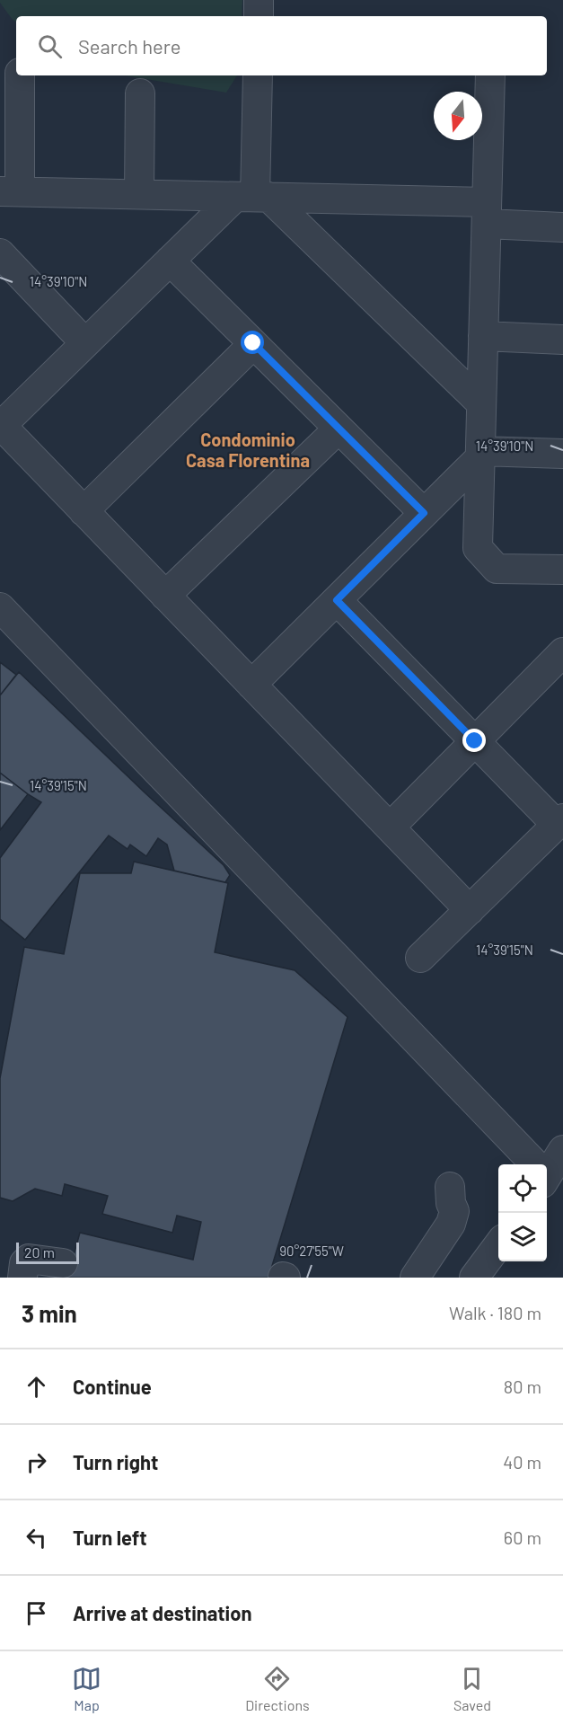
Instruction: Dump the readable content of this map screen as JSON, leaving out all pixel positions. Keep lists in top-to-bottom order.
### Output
{
  "districts": ["Condominio Casa Florentina"],
  "scale_bar": "20 m",
  "north": "bottom",
  "page": {
    "search": "Search here",
    "scale": "20 m",
    "heading": ["3 min", "Walk · 180 m"],
    "list": [
      ["Continue", "80 m"],
      ["Turn right", "40 m"],
      ["Turn left", "60 m"],
      "Arrive at destination"
    ],
    "nav": ["Map", "Directions", "Saved"]
  },
  "coordinates": ["14°39'10\"N", "14°39'15\"N", "90°27'55\"W"]
}
